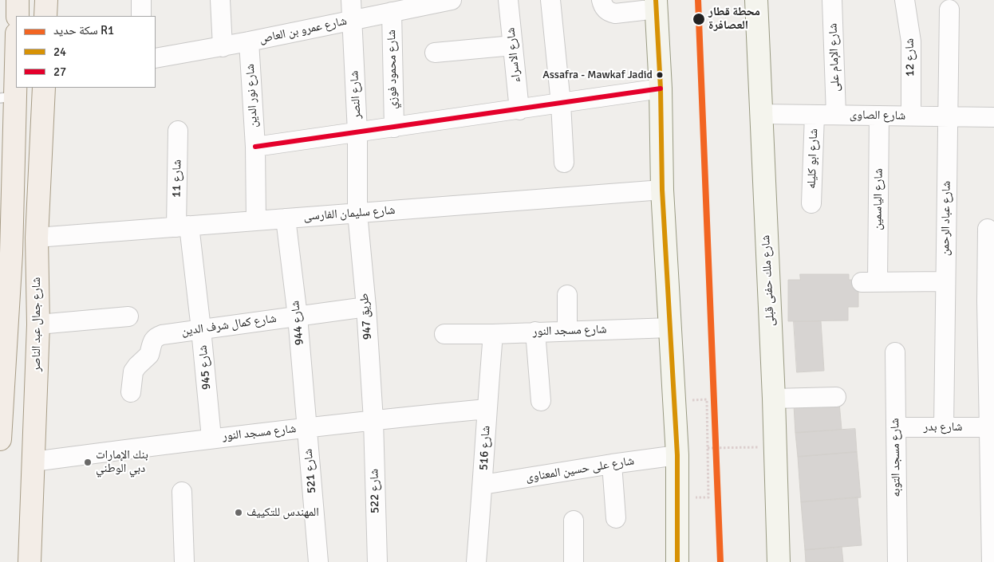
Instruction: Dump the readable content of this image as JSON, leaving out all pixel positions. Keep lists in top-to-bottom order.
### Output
{
  "streets": {
    "main road": ["شارع جمال عبد الناصر"],
    "street": [
      "شارع عمرو بن العاص",
      "شارع الاسراء",
      "شارع الإمام على",
      "شارع 12",
      "شارع محمود فوزي",
      "شارع النصر",
      "شارع نور الدين",
      "شارع الصاوى",
      "شارع ابو كليله",
      "شارع 11",
      "شارع الياسمين",
      "شارع سليمان الفارسى",
      "شارع عباد الرحمن",
      "شارع ملك حفنى قبلى",
      "طريق 947",
      "شارع 944",
      "شارع كمال شرف الدين",
      "شارع مسجد النور",
      "شارع 945",
      "شارع بدر",
      "شارع 516",
      "شارع مسجد التوبه",
      "شارع على حسين المعناوى",
      "شارع 521",
      "شارع 522"
    ]
  },
  "crossings": [
    ["شارع عمرو بن العاص", "شارع محمود فوزي"],
    ["شارع عمرو بن العاص", "شارع النصر"],
    ["شارع عمرو بن العاص", "شارع نور الدين"],
    ["شارع الإمام على", "شارع الصاوى"],
    ["شارع 12", "شارع الصاوى"],
    ["شارع النصر", "شارع سليمان الفارسى"],
    ["شارع النصر", "طريق 947"],
    ["شارع نور الدين", "شارع سليمان الفارسى"],
    ["شارع الصاوى", "شارع ابو كليله"],
    ["شارع الصاوى", "شارع الياسمين"],
    ["شارع الصاوى", "شارع عباد الرحمن"],
    ["شارع الصاوى", "شارع ملك حفنى قبلى"],
    ["شارع 11", "شارع سليمان الفارسى"],
    ["شارع 11", "شارع 945"],
    ["شارع الياسمين", "شارع عباد الرحمن"],
    ["شارع سليمان الفارسى", "طريق 947"],
    ["شارع سليمان الفارسى", "شارع 944"],
    ["شارع سليمان الفارسى", "شارع جمال عبد الناصر"],
    ["شارع سليمان الفارسى", "شارع 945"],
    ["شارع عباد الرحمن", "شارع بدر"],
    ["طريق 947", "شارع كمال شرف الدين"],
    ["طريق 947", "شارع مسجد النور"],
    ["طريق 947", "شارع 522"],
    ["شارع 944", "شارع كمال شرف الدين"],
    ["شارع 944", "شارع مسجد النور"],
    ["شارع 944", "شارع 521"],
    ["شارع جمال عبد الناصر", "شارع مسجد النور"],
    ["شارع كمال شرف الدين", "شارع 945"],
    ["شارع مسجد النور", "شارع 945"],
    ["شارع مسجد النور", "شارع 516"],
    ["شارع مسجد النور", "شارع 521"],
    ["شارع مسجد النور", "شارع 522"],
    ["شارع بدر", "شارع مسجد التوبه"],
    ["شارع 516", "شارع على حسين المعناوى"]
  ],
  "places": [
    "محطة قطار العصافرة",
    "Assafra - Mawkaf Jadid",
    "بنك الإمارات دبي الوطني",
    "المهندس للتكييف"
  ],
  "lines": ["rail line R1", "transit line 24", "transit line 27"],
  "legend": ["سكة حديد R1", "24", "27"]
}
